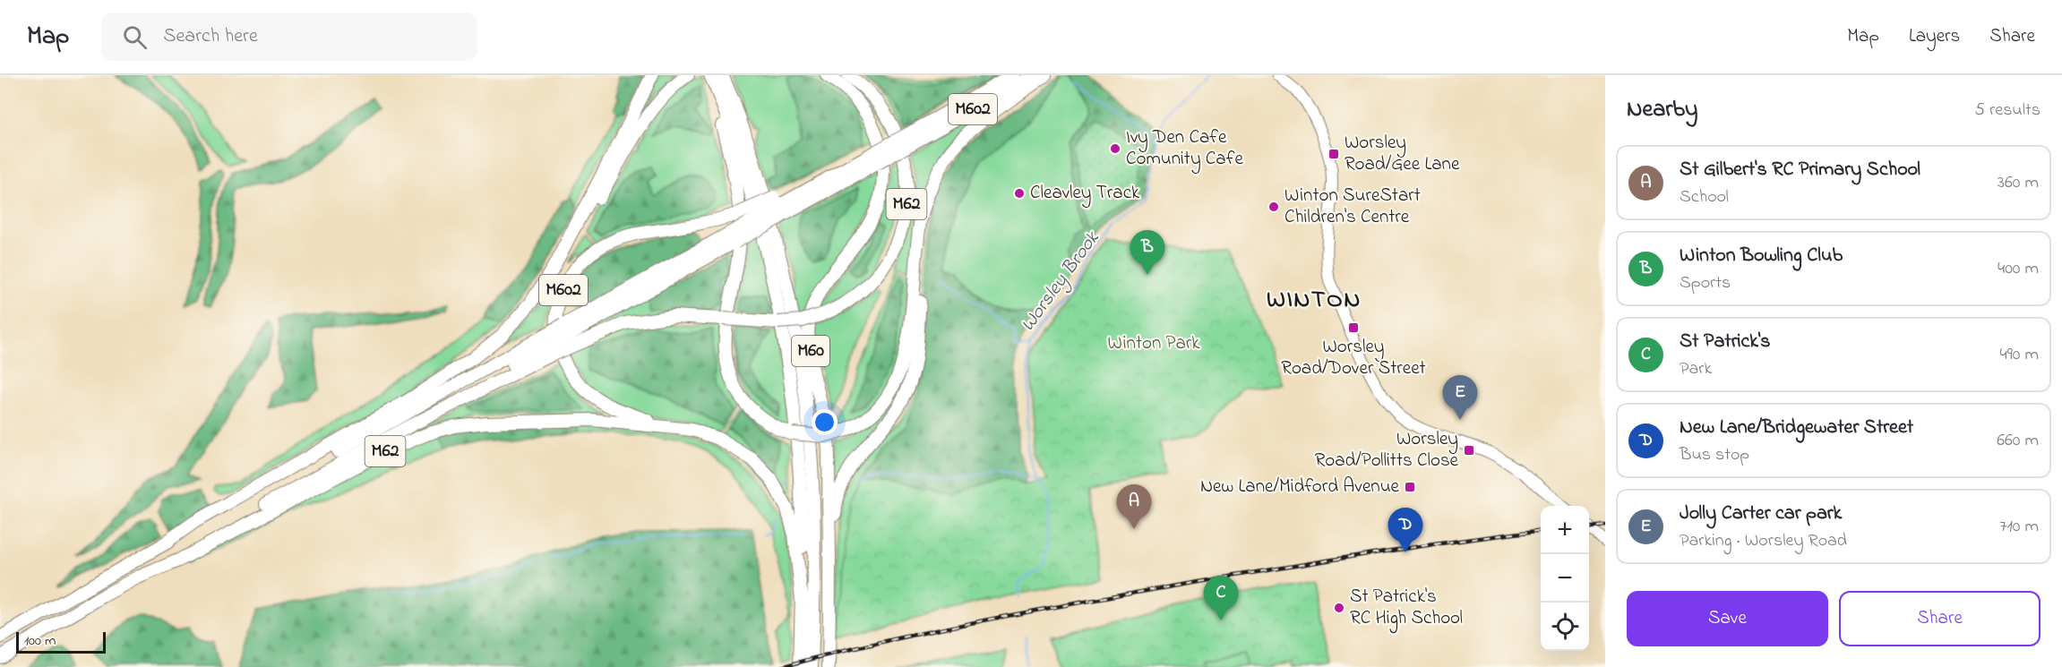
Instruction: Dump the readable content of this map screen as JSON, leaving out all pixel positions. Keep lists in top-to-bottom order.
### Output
{
  "streets": {
    "highway": ["M602", "M62", "M60"]
  },
  "crossings": [
    ["M602", "M62"],
    ["M602", "M60"],
    ["M62", "M60"]
  ],
  "districts": ["WINTON"],
  "water": ["Worsley Brook"],
  "parks": ["Winton Park"],
  "places": {
    "other": [
      "Ivy Den Cafe Comunity Cafe",
      "Cleavley Track",
      "Winton SureStart Children's Centre",
      "St Patrick's RC High School"
    ],
    "transit": [
      "Worsley Road/Gee Lane",
      "Worsley Road/Dover Street",
      "Worsley Road/Pollitts Close",
      "New Lane/Midford Avenue"
    ]
  },
  "scale_bar": "100 m",
  "page": {
    "header": "Map",
    "search": "Search here",
    "nav": ["Map", "Layers", "Share"],
    "heading": ["Nearby", "5 results"],
    "list": [
      {
        "mark": "A",
        "name": "St Gilbert's RC Primary School",
        "note": "School",
        "value": "360 m"
      },
      {
        "mark": "B",
        "name": "Winton Bowling Club",
        "note": "Sports",
        "value": "400 m"
      },
      {
        "mark": "C",
        "name": "St Patrick's",
        "note": "Park",
        "value": "490 m"
      },
      {
        "mark": "D",
        "name": "New Lane/Bridgewater Street",
        "note": "Bus stop",
        "value": "660 m"
      },
      {
        "mark": "E",
        "name": "Jolly Carter car park",
        "note": "Parking · Worsley Road",
        "value": "710 m"
      }
    ],
    "pins": [
      "B",
      "E",
      "A",
      "D",
      "C"
    ],
    "map_buttons": ["+", "−"],
    "buttons": ["Save", "Share"],
    "scale": "100 m"
  }
}
